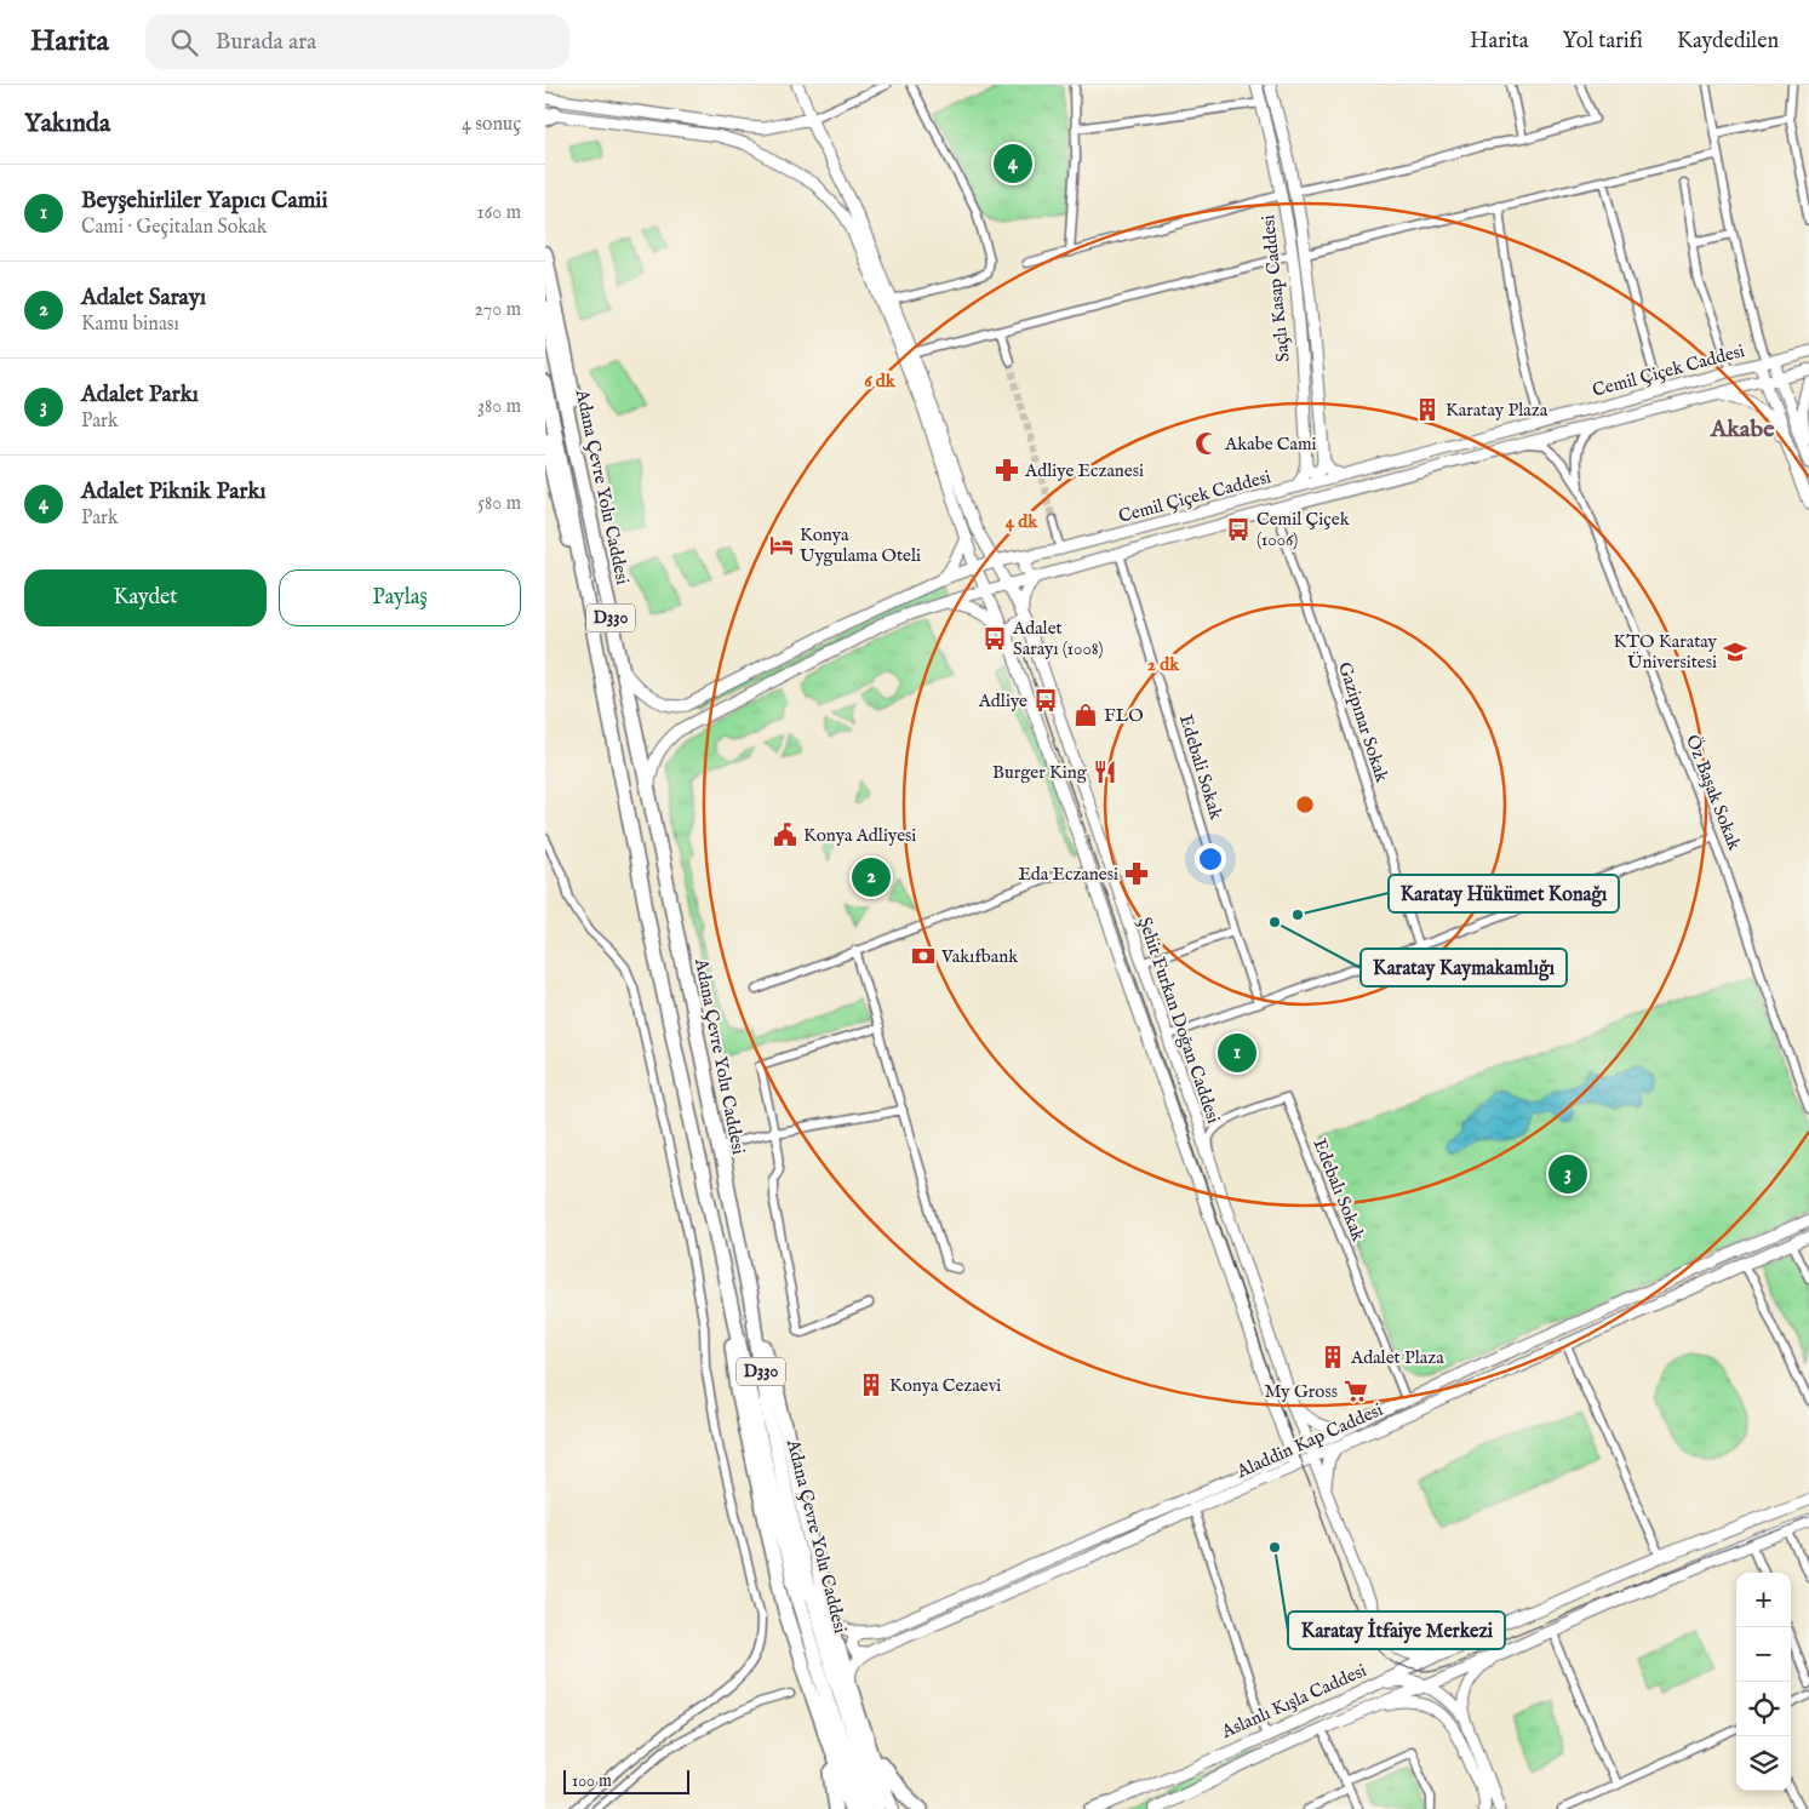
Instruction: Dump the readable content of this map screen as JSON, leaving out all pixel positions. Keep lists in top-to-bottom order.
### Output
{
  "streets": {
    "highway": ["Adana Çevre Yolu Caddesi", "D330"],
    "main road": ["Aslanlı Kışla Caddesi"],
    "street": [
      "Saçlı Kasap Caddesi",
      "Cemil Çiçek Caddesi",
      "Gazipınar Sokak",
      "Edebali Sokak",
      "Öz Başak Sokak",
      "Şehit Furkan Doğan Caddesi",
      "Edebalı Sokak",
      "Aladdin Kap Caddesi"
    ]
  },
  "crossings": [
    ["Cemil Çiçek Caddesi", "Adana Çevre Yolu Caddesi"],
    ["Cemil Çiçek Caddesi", "Gazipınar Sokak"],
    ["Cemil Çiçek Caddesi", "Edebali Sokak"],
    ["Cemil Çiçek Caddesi", "Şehit Furkan Doğan Caddesi"],
    ["Şehit Furkan Doğan Caddesi", "Edebalı Sokak"],
    ["Şehit Furkan Doğan Caddesi", "Aladdin Kap Caddesi"],
    ["Şehit Furkan Doğan Caddesi", "Aslanlı Kışla Caddesi"],
    ["Edebalı Sokak", "Aladdin Kap Caddesi"]
  ],
  "districts": ["Akabe"],
  "places": {
    "building": ["Karatay Plaza", "Adalet Plaza", "Konya Cezaevi"],
    "mosque": ["Akabe Cami"],
    "pharmacy": ["Adliye Eczanesi", "Eda Eczanesi"],
    "bus stop": ["Cemil Çiçek (1006)", "Adalet Sarayı (1008)", "Adliye"],
    "hotel": ["Konya Uygulama Oteli"],
    "school or university": ["KTO Karatay Üniversitesi"],
    "shop": ["FLO"],
    "restaurant": ["Burger King"],
    "public building": ["Konya Adliyesi"],
    "other": ["Karatay Hükümet Konağı", "Karatay Kaymakamlığı", "Karatay İtfaiye Merkezi"],
    "bank": ["Vakıfbank"],
    "supermarket": ["My Gross"]
  },
  "scale_bar": "100 m",
  "page": {
    "header": "Harita",
    "search": "Burada ara",
    "nav": ["Harita", "Yol tarifi", "Kaydedilen"],
    "heading": ["Yakında", "4 sonuç"],
    "pins": [
      "4",
      "2",
      "1",
      "3"
    ],
    "list": [
      {
        "mark": "1",
        "name": "Beyşehirliler Yapıcı Camii",
        "note": "Cami · Geçitalan Sokak",
        "value": "160 m"
      },
      {
        "mark": "2",
        "name": "Adalet Sarayı",
        "note": "Kamu binası",
        "value": "270 m"
      },
      {
        "mark": "3",
        "name": "Adalet Parkı",
        "note": "Park",
        "value": "380 m"
      },
      {
        "mark": "4",
        "name": "Adalet Piknik Parkı",
        "note": "Park",
        "value": "580 m"
      }
    ],
    "buttons": ["Kaydet", "Paylaş"],
    "map_buttons": ["+", "−"],
    "scale": "100 m"
  },
  "rings": ["6 dk", "4 dk", "2 dk"]
}
